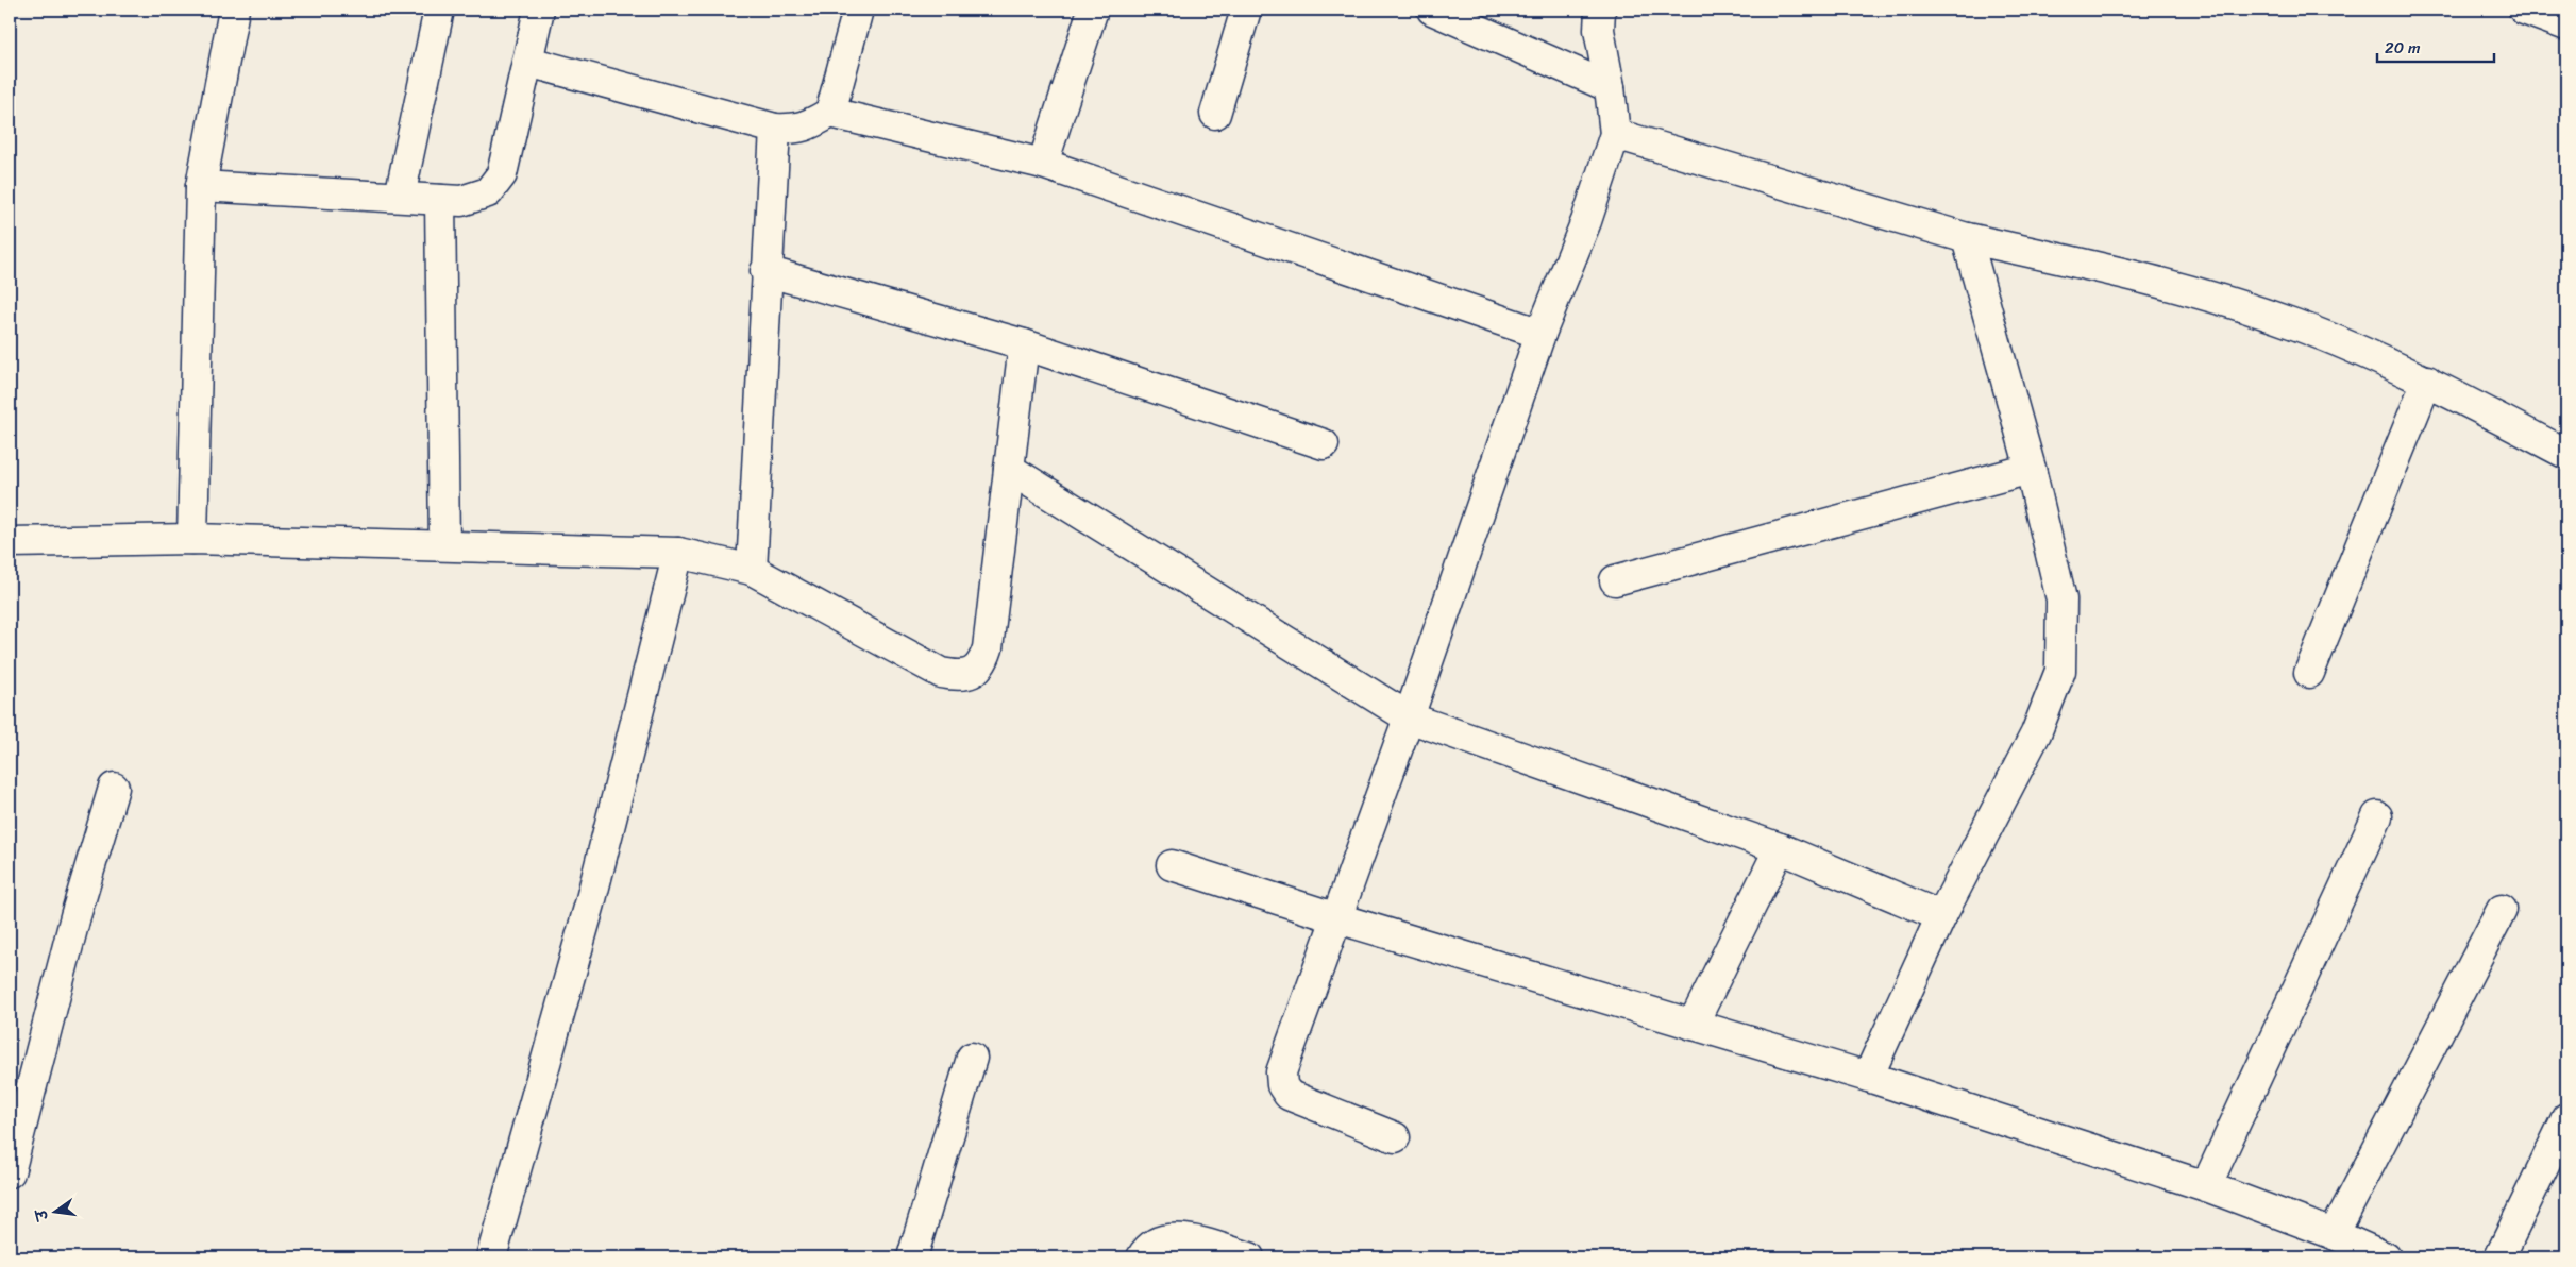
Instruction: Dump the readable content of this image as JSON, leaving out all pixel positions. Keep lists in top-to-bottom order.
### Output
{
  "scale_bar": "20 m",
  "north": "left"
}
